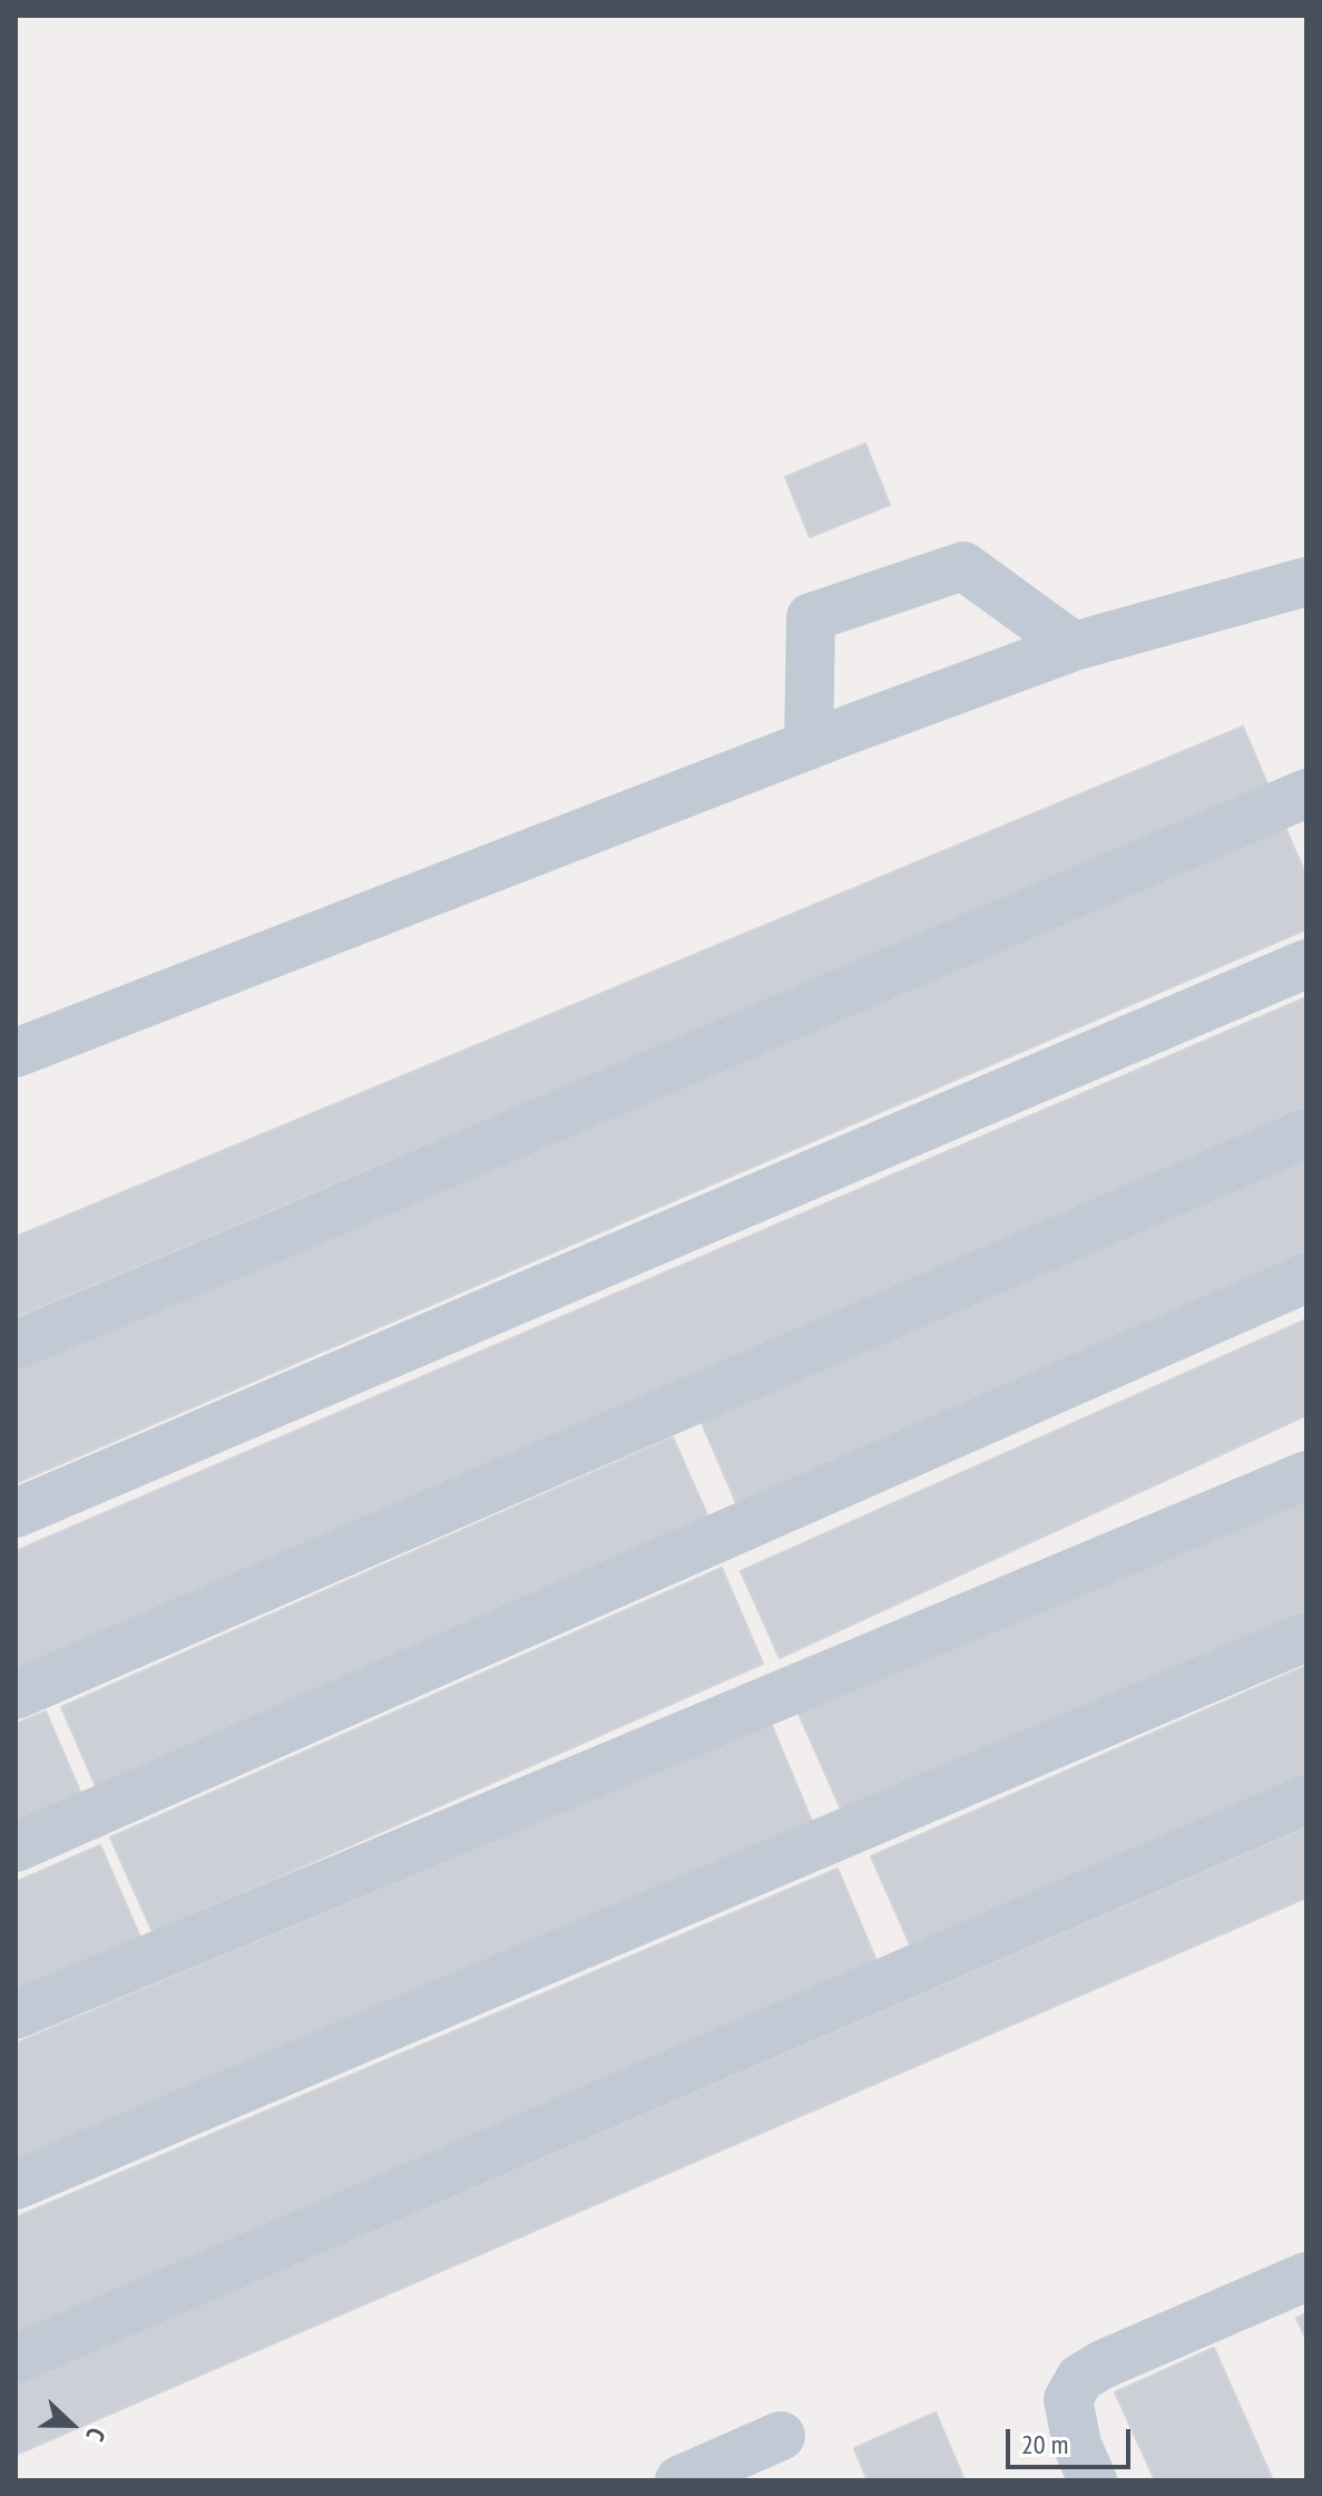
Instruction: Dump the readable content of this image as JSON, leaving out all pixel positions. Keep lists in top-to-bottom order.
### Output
{
  "scale_bar": "20 m",
  "north": "right"
}
